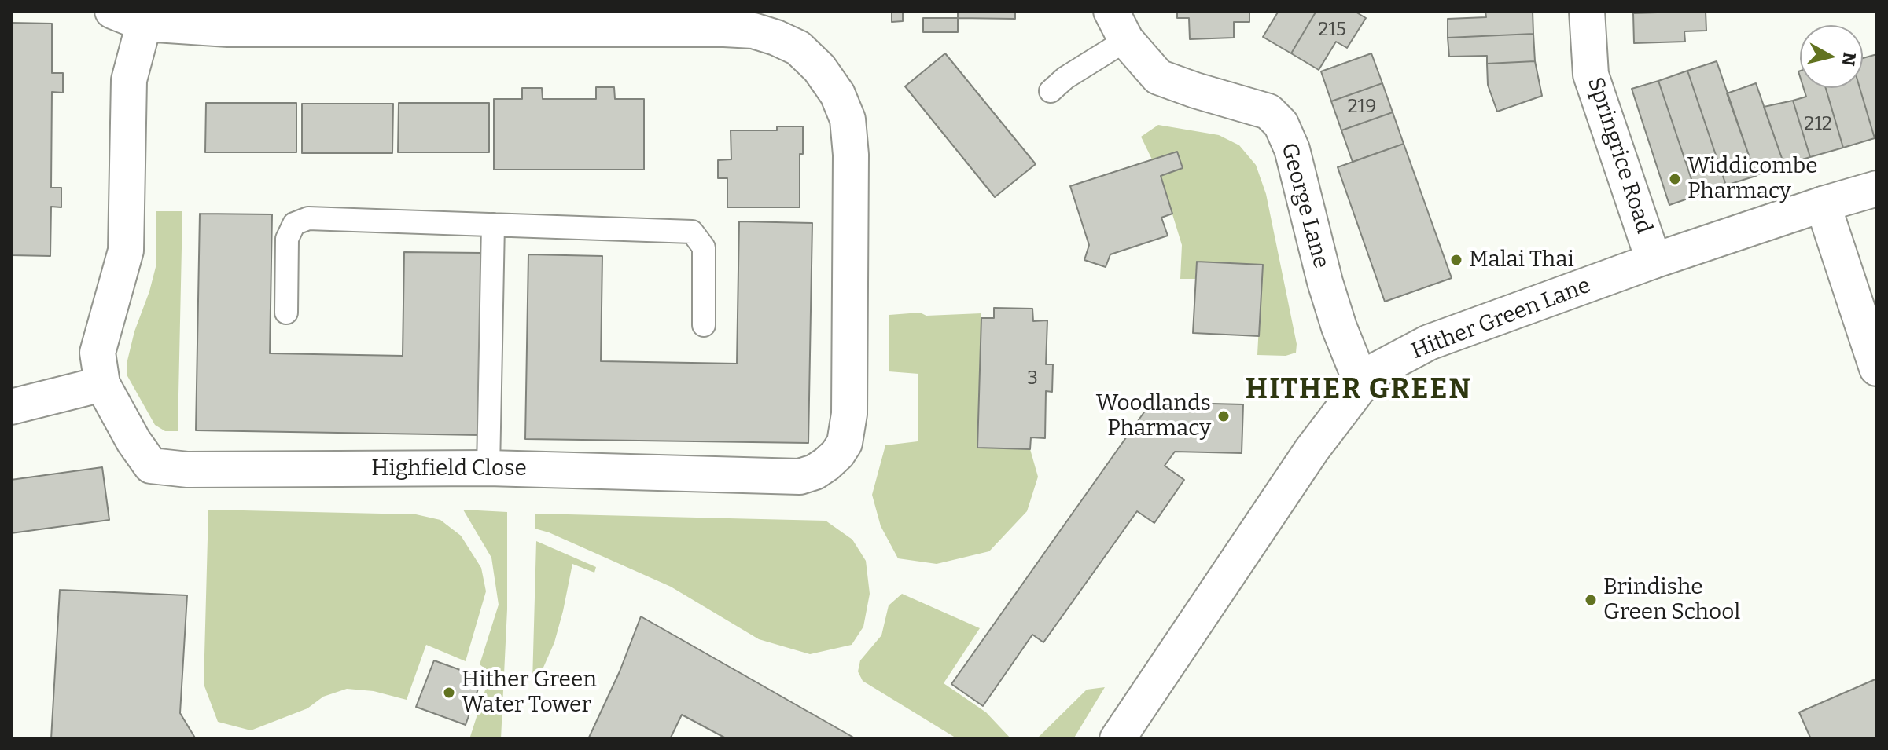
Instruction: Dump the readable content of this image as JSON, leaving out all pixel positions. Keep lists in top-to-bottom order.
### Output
{
  "streets": {
    "street": [
      "Springrice Road",
      "George Lane",
      "Hither Green Lane",
      "Highfield Close"
    ]
  },
  "crossings": [
    ["Springrice Road", "Hither Green Lane"],
    ["George Lane", "Hither Green Lane"]
  ],
  "districts": ["HITHER GREEN"],
  "places": [
    "Widdicombe Pharmacy",
    "Malai Thai",
    "Woodlands Pharmacy",
    "Brindishe Green School",
    "Hither Green Water Tower"
  ],
  "house_numbers": [
    "215",
    "219",
    "212",
    "3"
  ],
  "north": "right"
}
